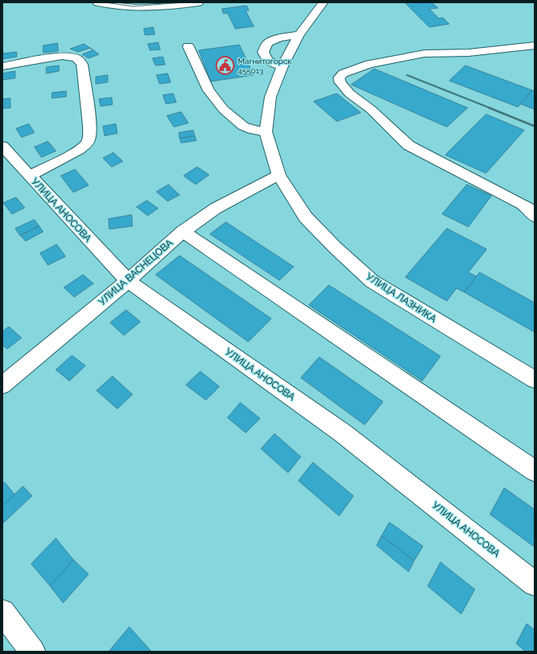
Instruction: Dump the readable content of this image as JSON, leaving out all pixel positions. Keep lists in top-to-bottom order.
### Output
{
  "streets": {
    "street": ["УЛИЦА АНОСОВА", "УЛИЦА ВАСНЕЦОВА", "УЛИЦА ЛАЗНИКА"]
  },
  "crossings": [
    ["УЛИЦА АНОСОВА", "УЛИЦА ВАСНЕЦОВА"],
    ["УЛИЦА ВАСНЕЦОВА", "УЛИЦА ЛАЗНИКА"]
  ],
  "places": {
    "public building": ["Магнитогорск 455013"]
  }
}
